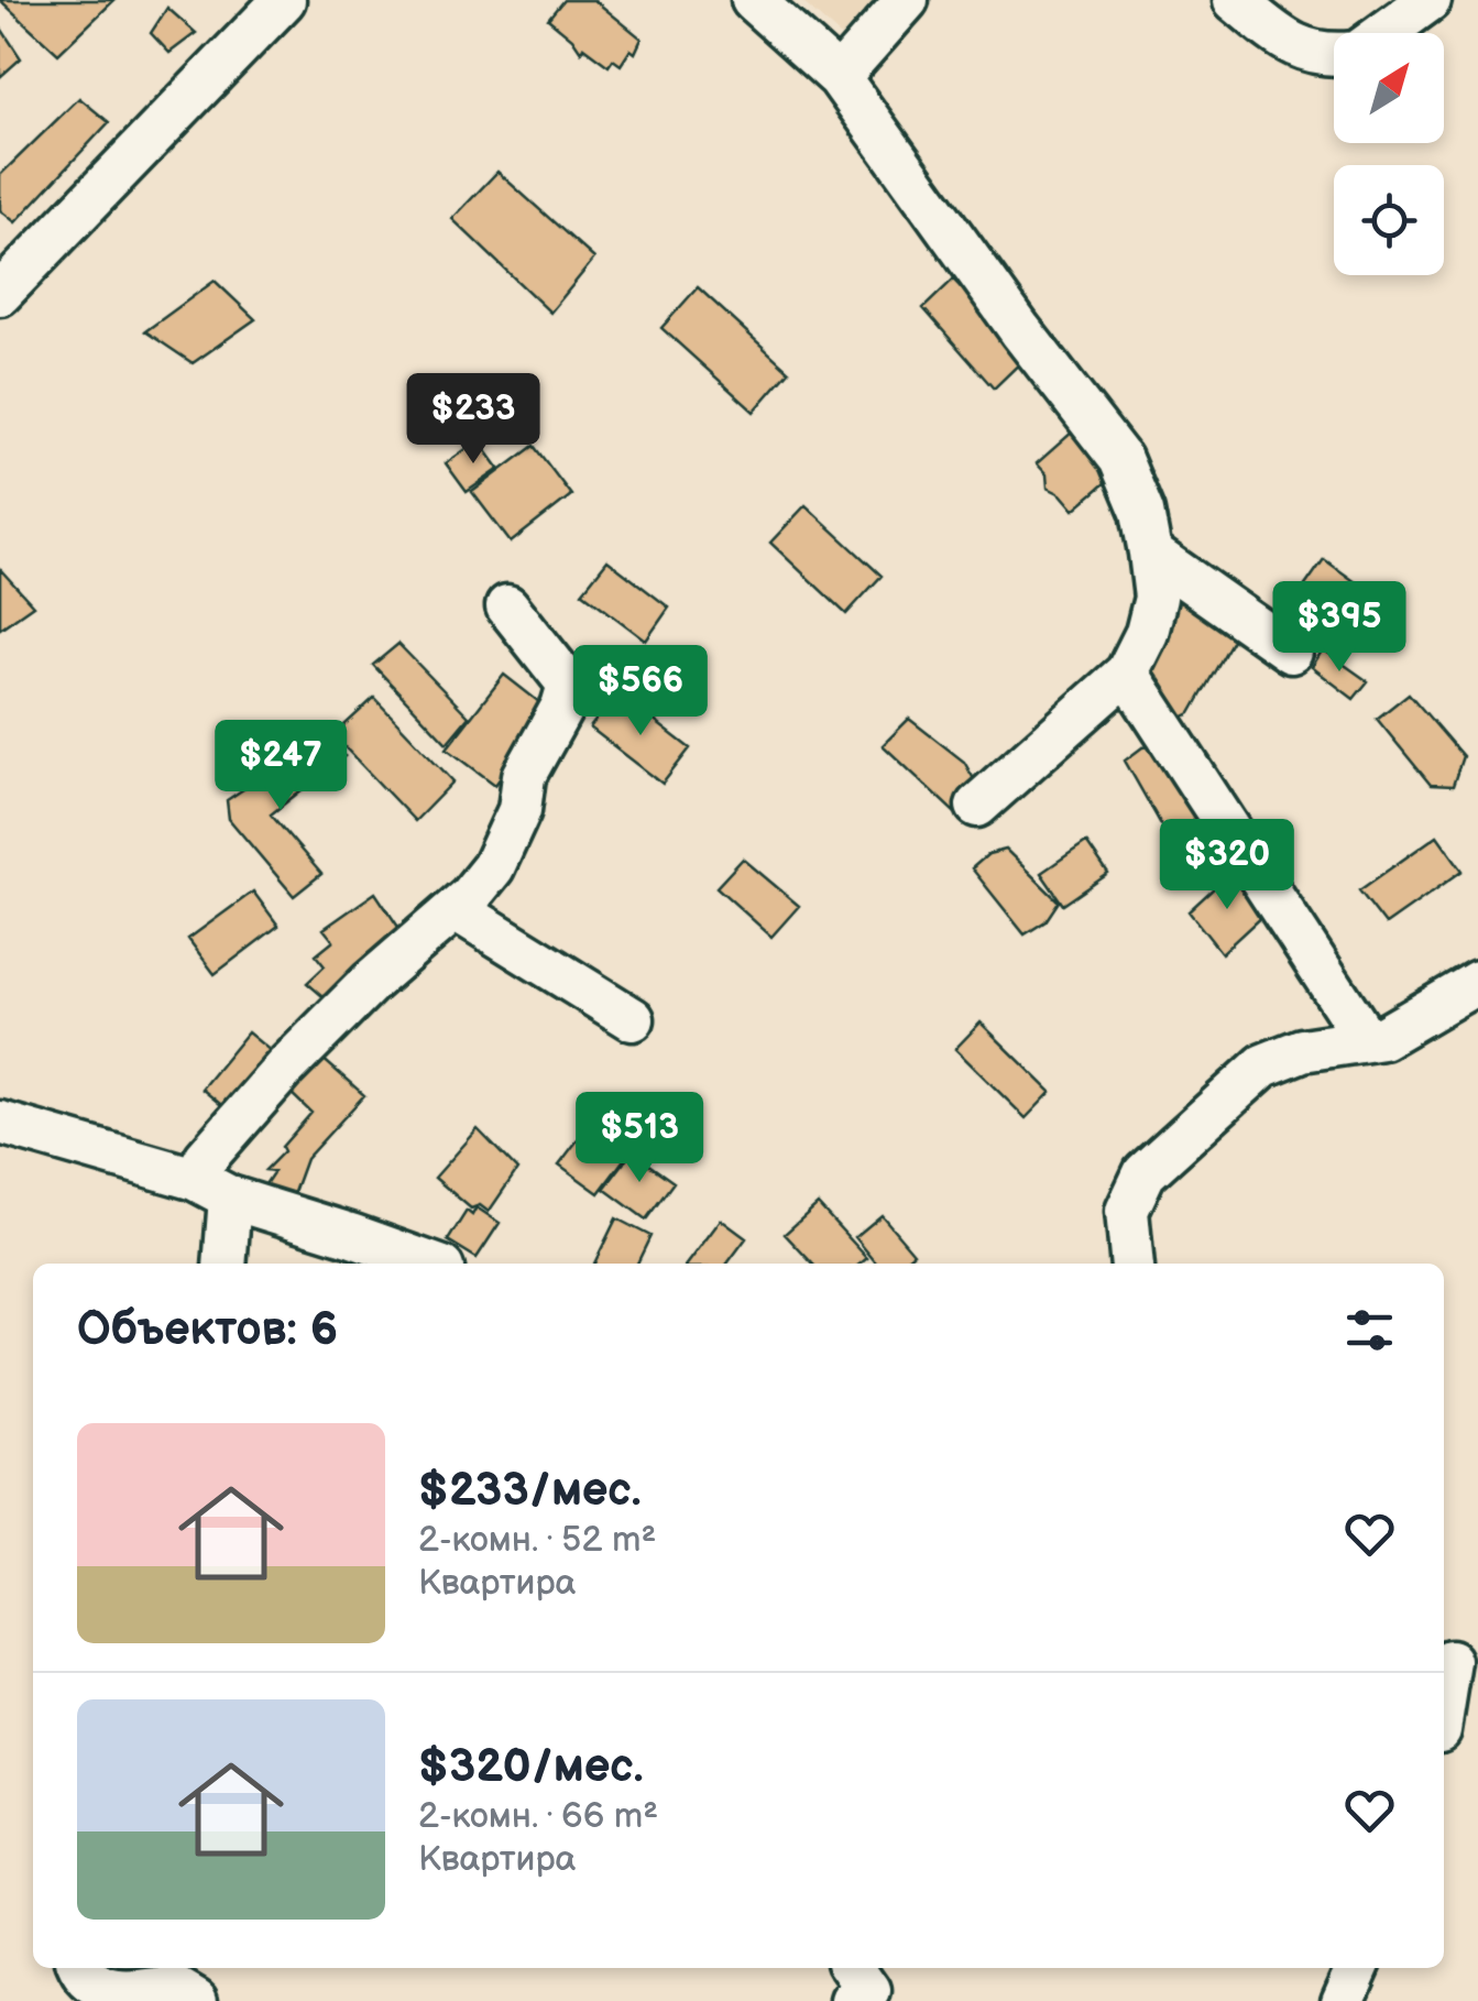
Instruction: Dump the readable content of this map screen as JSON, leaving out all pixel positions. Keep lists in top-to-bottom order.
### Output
{
  "north": "top right",
  "page": {
    "price": [
      "$233",
      "$395",
      "$566",
      "$247",
      "$320",
      "$513"
    ],
    "heading": "Объектов: 6",
    "list": [
      {
        "name": "$233/мес.",
        "note": "2-комн. · 52 m² · Квартира"
      },
      {
        "name": "$320/мес.",
        "note": "2-комн. · 66 m² · Квартира"
      }
    ]
  }
}
